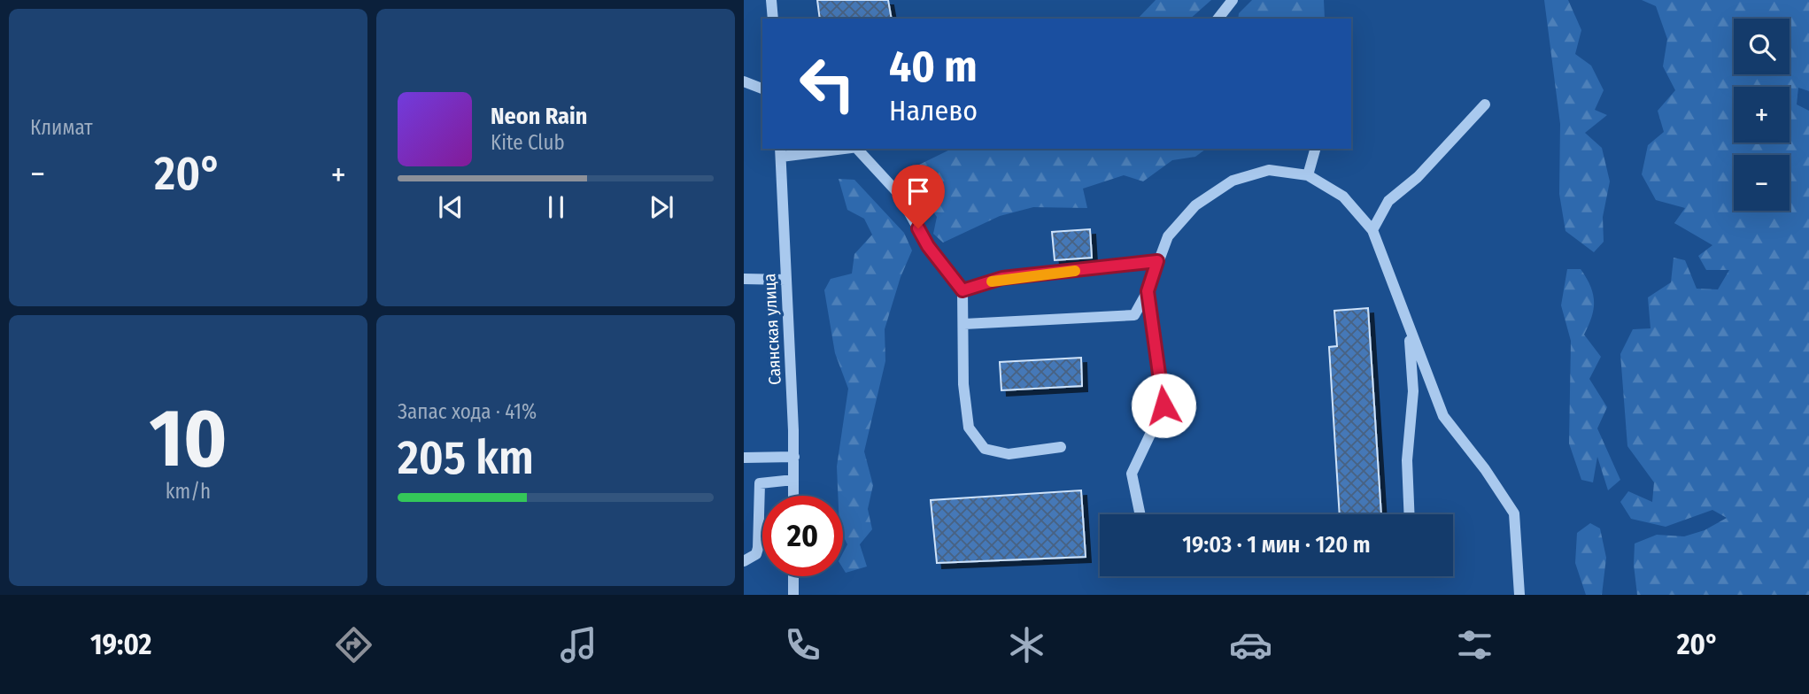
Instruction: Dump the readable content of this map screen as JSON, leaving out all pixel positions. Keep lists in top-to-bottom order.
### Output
{
  "streets": {
    "street": ["Саянская улица"]
  },
  "page": {
    "tile": [
      "Климат",
      ["10", "km/h"],
      ["Запас хода · 41%", "205 km"]
    ],
    "map_buttons": ["+", "−"],
    "turn": ["40 m", "Налево"],
    "song": ["Neon Rain", "Kite Club"],
    "heat": ["−", "20°", "+"],
    "limit": "20",
    "trip": "19:03 · 1 мин · 120 m",
    "tabs": ["19:02", "20°"]
  }
}
